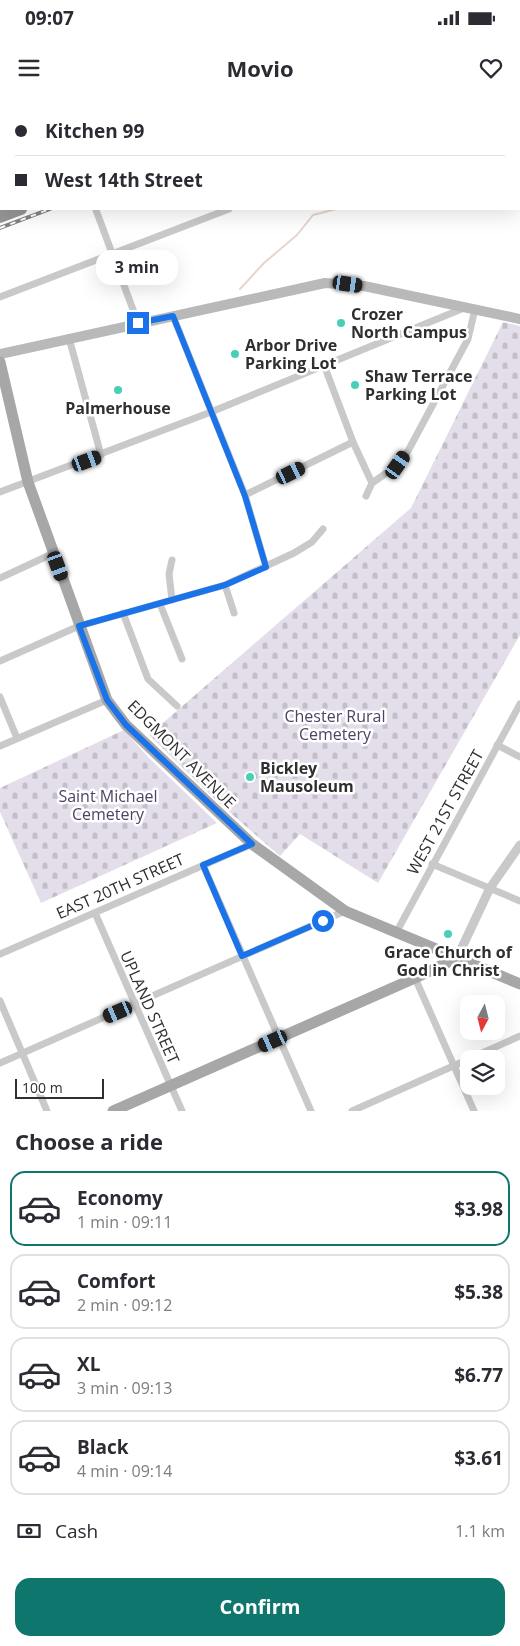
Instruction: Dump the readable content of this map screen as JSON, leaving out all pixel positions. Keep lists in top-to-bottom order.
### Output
{
  "streets": {
    "main road": ["EDGMONT AVENUE"],
    "street": ["WEST 21ST STREET", "EAST 20TH STREET", "UPLAND STREET"]
  },
  "crossings": [
    ["EDGMONT AVENUE", "WEST 21ST STREET"],
    ["EDGMONT AVENUE", "EAST 20TH STREET"],
    ["EAST 20TH STREET", "UPLAND STREET"]
  ],
  "parks": ["Chester Rural Cemetery", "Saint Michael Cemetery"],
  "places": [
    "Crozer North Campus",
    "Arbor Drive Parking Lot",
    "Shaw Terrace Parking Lot",
    "Palmerhouse",
    "Bickley Mausoleum",
    "Grace Church of God in Christ"
  ],
  "scale_bar": "100 m",
  "north": "bottom",
  "page": {
    "status": "09:07",
    "header": "Movio",
    "banner": ["Kitchen 99", "West 14th Street"],
    "bubble": "3 min",
    "scale": "100 m",
    "heading": "Choose a ride",
    "list": [
      {
        "name": "Economy",
        "note": "1 min · 09:11",
        "value": "$3.98"
      },
      {
        "name": "Comfort",
        "note": "2 min · 09:12",
        "value": "$5.38"
      },
      {
        "name": "XL",
        "note": "3 min · 09:13",
        "value": "$6.77"
      },
      {
        "name": "Black",
        "note": "4 min · 09:14",
        "value": "$3.61"
      }
    ],
    "pay": ["Cash", "1.1 km"],
    "buttons": "Confirm"
  }
}
